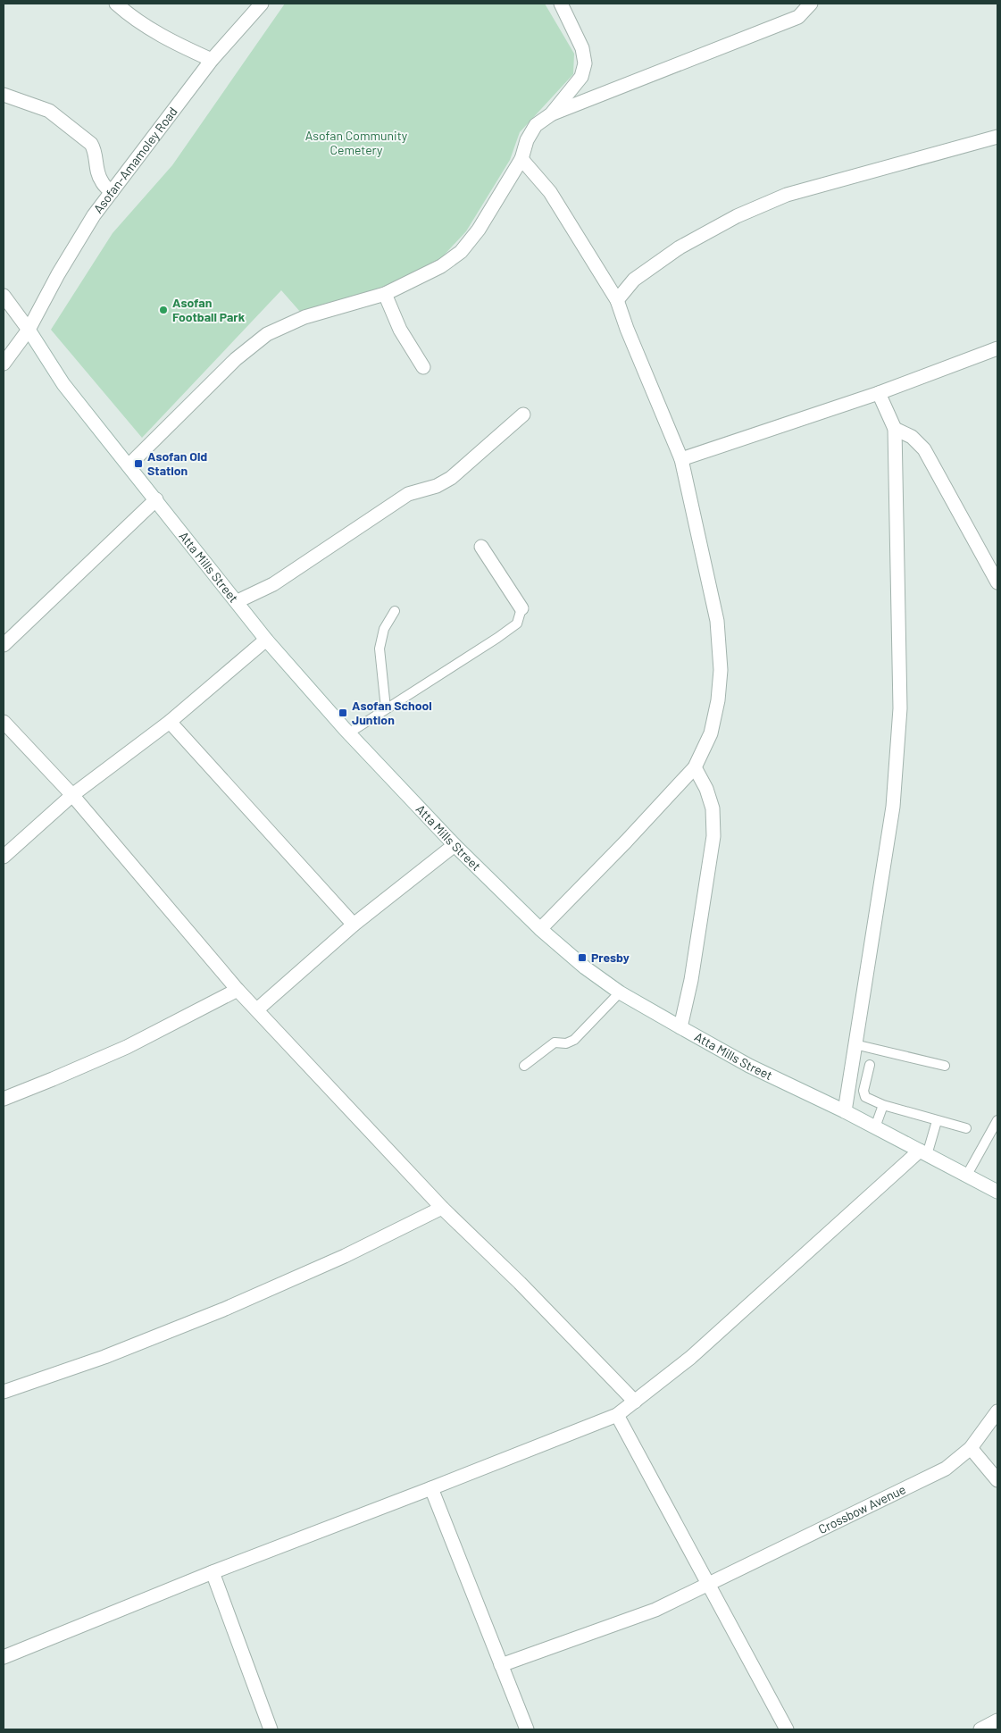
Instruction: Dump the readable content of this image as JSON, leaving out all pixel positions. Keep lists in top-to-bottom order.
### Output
{
  "streets": {
    "street": ["Asofan-Amamoley Road", "Atta Mills Street", "Crossbow Avenue"]
  },
  "crossings": [
    ["Asofan-Amamoley Road", "Atta Mills Street"]
  ],
  "parks": ["Asofan Community Cemetery"],
  "places": {
    "other": ["Asofan Football Park"],
    "transit": ["Asofan Old Station", "Asofan School Juntion", "Presby"]
  }
}
